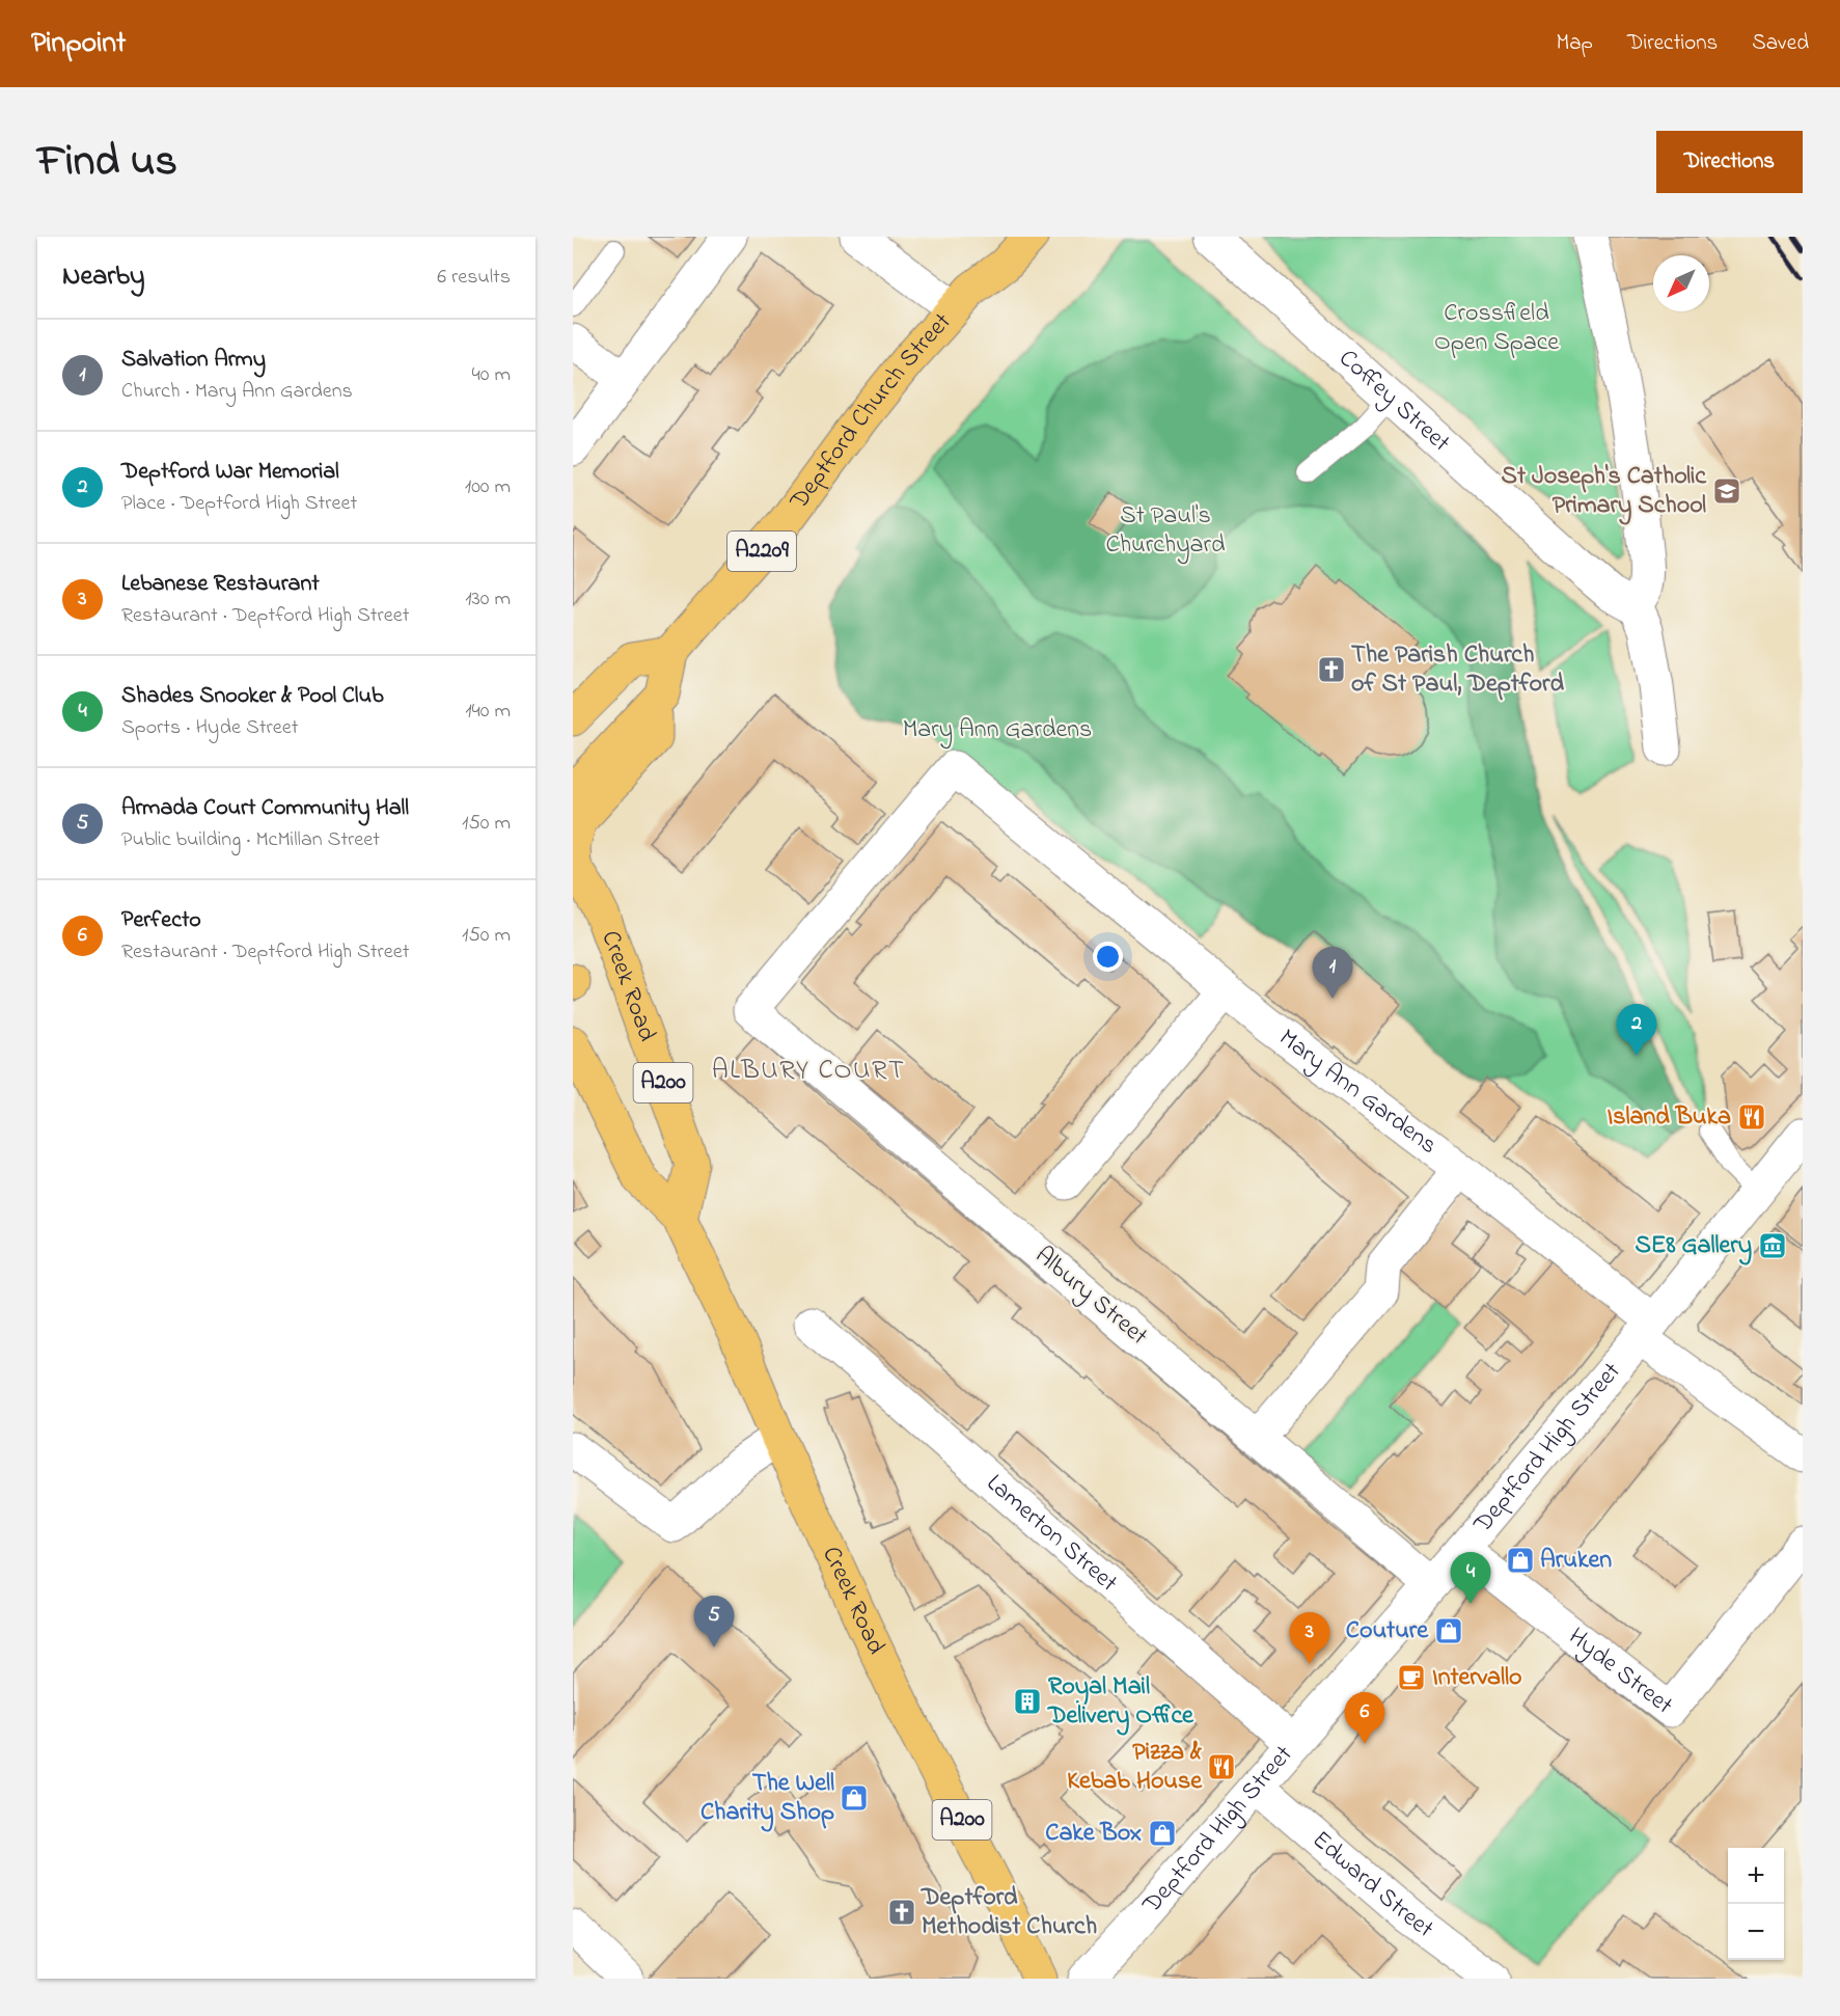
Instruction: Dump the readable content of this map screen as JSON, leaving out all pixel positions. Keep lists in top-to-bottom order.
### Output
{
  "streets": {
    "main road": [
      "Deptford Church Street",
      "A2209",
      "Creek Road",
      "A200"
    ],
    "street": [
      "Coffey Street",
      "Mary Ann Gardens",
      "Albury Street",
      "Deptford High Street",
      "Lamerton Street",
      "Hyde Street",
      "Edward Street"
    ]
  },
  "crossings": [
    ["Mary Ann Gardens", "Albury Street"],
    ["Mary Ann Gardens", "Deptford High Street"],
    ["Albury Street", "Deptford High Street"],
    ["Deptford High Street", "Lamerton Street"],
    ["Deptford High Street", "Hyde Street"],
    ["Deptford High Street", "Edward Street"]
  ],
  "districts": ["ALBURY COURT"],
  "parks": ["Crossfield Open Space", "St Paul's Churchyard", "Mary Ann Gardens"],
  "places": {
    "school or university": ["St Joseph's Catholic Primary School"],
    "church": ["The Parish Church of St Paul, Deptford", "Deptford Methodist Church"],
    "restaurant": ["Island Buka", "Pizza & Kebab House"],
    "museum": ["SE8 Gallery"],
    "shop": [
      "Aruken",
      "Couture",
      "The Well Charity Shop",
      "Cake Box"
    ],
    "cafe": ["Intervallo"],
    "building": ["Royal Mail Delivery Office"]
  },
  "north": "bottom left",
  "page": {
    "header": "Pinpoint",
    "nav": ["Map", "Directions", "Saved"],
    "title": "Find us",
    "buttons": "Directions",
    "heading": ["Nearby", "6 results"],
    "list": [
      {
        "mark": "1",
        "name": "Salvation Army",
        "note": "Church · Mary Ann Gardens",
        "value": "40 m"
      },
      {
        "mark": "2",
        "name": "Deptford War Memorial",
        "note": "Place · Deptford High Street",
        "value": "100 m"
      },
      {
        "mark": "3",
        "name": "Lebanese Restaurant",
        "note": "Restaurant · Deptford High Street",
        "value": "130 m"
      },
      {
        "mark": "4",
        "name": "Shades Snooker & Pool Club",
        "note": "Sports · Hyde Street",
        "value": "140 m"
      },
      {
        "mark": "5",
        "name": "Armada Court Community Hall",
        "note": "Public building · McMillan Street",
        "value": "150 m"
      },
      {
        "mark": "6",
        "name": "Perfecto",
        "note": "Restaurant · Deptford High Street",
        "value": "150 m"
      }
    ],
    "pins": [
      "1",
      "2",
      "4",
      "5",
      "3",
      "6"
    ],
    "map_buttons": ["+", "−"]
  }
}
